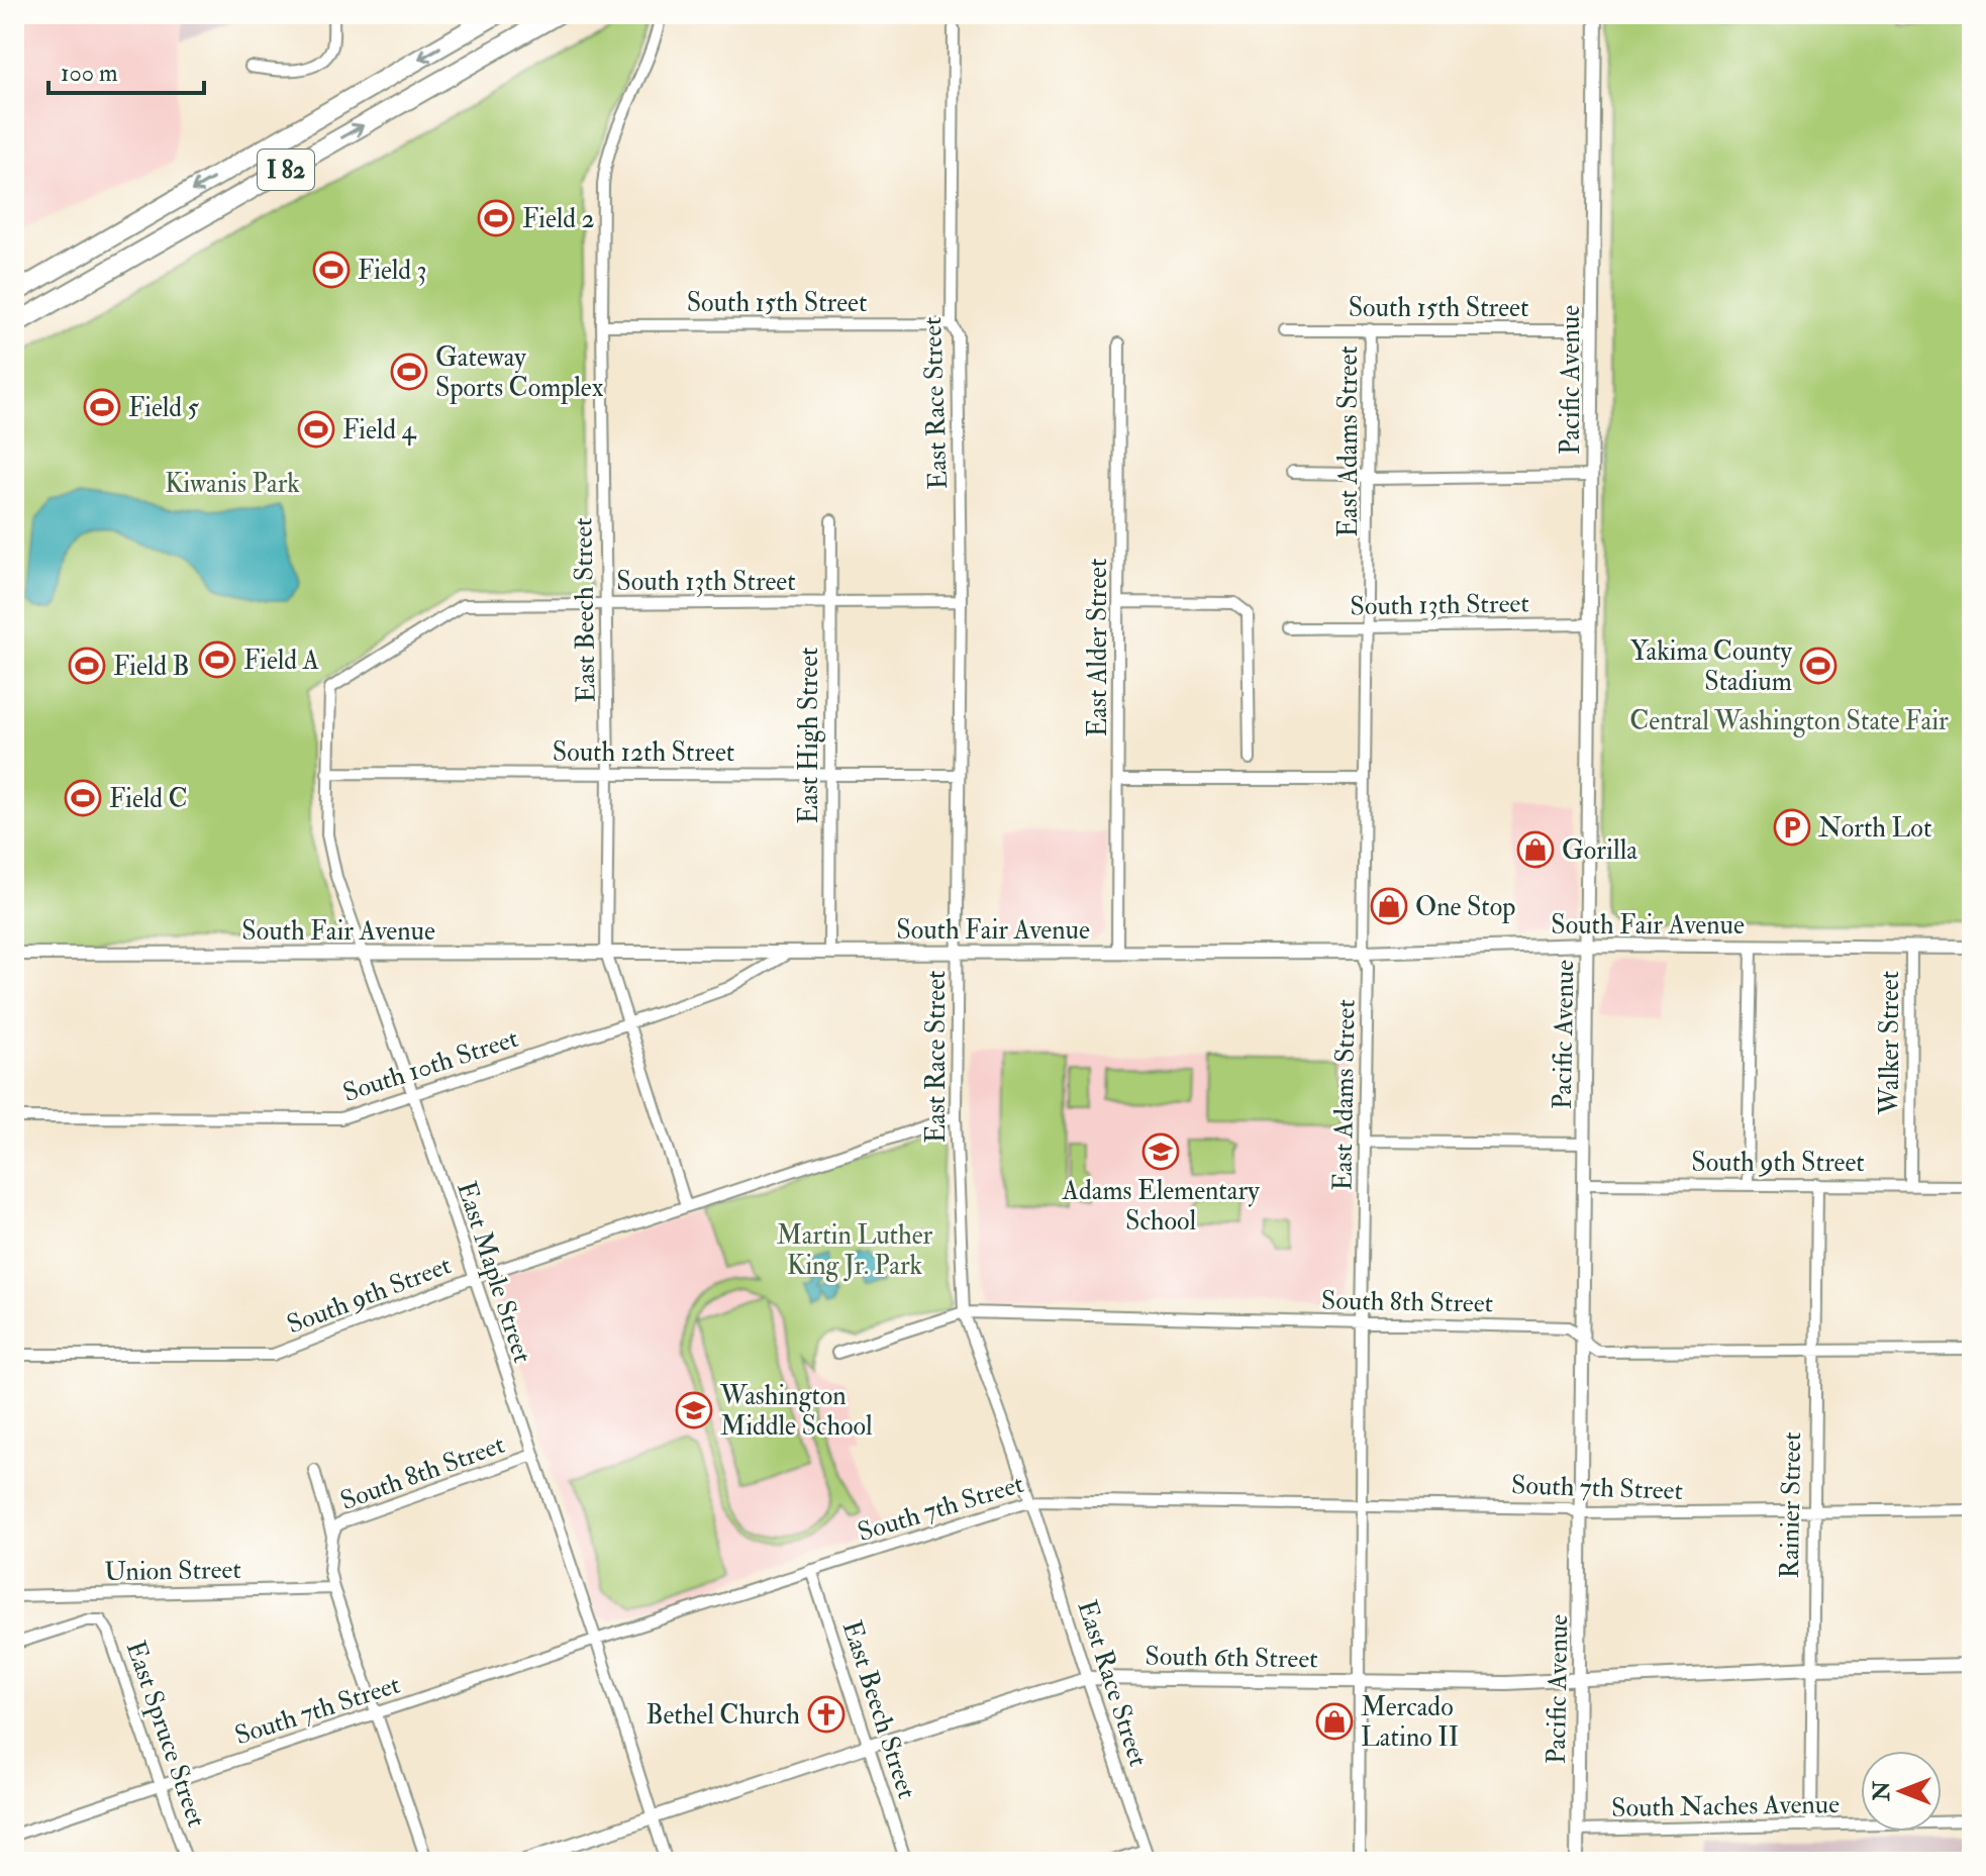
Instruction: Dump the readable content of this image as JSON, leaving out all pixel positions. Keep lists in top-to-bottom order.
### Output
{
  "streets": {
    "highway": ["I 82"],
    "street": [
      "South 15th Street",
      "Pacific Avenue",
      "East Race Street",
      "East Adams Street",
      "South 13th Street",
      "East Beech Street",
      "East Alder Street",
      "East High Street",
      "South 12th Street",
      "South Fair Avenue",
      "Walker Street",
      "South 10th Street",
      "South 9th Street",
      "East Maple Street",
      "South 8th Street",
      "South 7th Street",
      "Rainier Street",
      "Union Street",
      "South 6th Street",
      "East Spruce Street",
      "South Naches Avenue"
    ]
  },
  "crossings": [
    ["South 15th Street", "Pacific Avenue"],
    ["South 15th Street", "East Race Street"],
    ["South 15th Street", "East Adams Street"],
    ["South 15th Street", "East Beech Street"],
    ["Pacific Avenue", "South 13th Street"],
    ["Pacific Avenue", "South Fair Avenue"],
    ["Pacific Avenue", "South 9th Street"],
    ["Pacific Avenue", "South 8th Street"],
    ["Pacific Avenue", "South 7th Street"],
    ["Pacific Avenue", "South 6th Street"],
    ["Pacific Avenue", "South Naches Avenue"],
    ["East Race Street", "South 13th Street"],
    ["East Race Street", "South 12th Street"],
    ["East Race Street", "South Fair Avenue"],
    ["East Race Street", "South 9th Street"],
    ["East Race Street", "South 8th Street"],
    ["East Race Street", "South 7th Street"],
    ["East Race Street", "South 6th Street"],
    ["East Adams Street", "South 13th Street"],
    ["East Adams Street", "South Fair Avenue"],
    ["East Adams Street", "South 8th Street"],
    ["East Adams Street", "South 7th Street"],
    ["East Adams Street", "South 6th Street"],
    ["South 13th Street", "East Beech Street"],
    ["South 13th Street", "East High Street"],
    ["South 13th Street", "East Maple Street"],
    ["East Beech Street", "South 12th Street"],
    ["East Beech Street", "South Fair Avenue"],
    ["East Beech Street", "South 10th Street"],
    ["East Beech Street", "South 9th Street"],
    ["East Beech Street", "South 7th Street"],
    ["East Beech Street", "South 6th Street"],
    ["East Alder Street", "South Fair Avenue"],
    ["East High Street", "South 12th Street"],
    ["East High Street", "South Fair Avenue"],
    ["South 12th Street", "East Maple Street"],
    ["South Fair Avenue", "Walker Street"],
    ["South Fair Avenue", "South 10th Street"],
    ["South Fair Avenue", "East Maple Street"],
    ["Walker Street", "South 9th Street"],
    ["South 10th Street", "East Maple Street"],
    ["South 9th Street", "East Maple Street"],
    ["South 9th Street", "Rainier Street"],
    ["East Maple Street", "South 8th Street"],
    ["East Maple Street", "South 7th Street"],
    ["East Maple Street", "South 6th Street"],
    ["South 8th Street", "Rainier Street"],
    ["South 7th Street", "Rainier Street"],
    ["South 7th Street", "East Spruce Street"],
    ["Rainier Street", "South 6th Street"],
    ["Rainier Street", "South Naches Avenue"]
  ],
  "parks": ["Kiwanis Park", "Central Washington State Fair", "Martin Luther King Jr. Park"],
  "places": {
    "sports": [
      "Field 2",
      "Field 3",
      "Gateway Sports Complex",
      "Field 5",
      "Field 4",
      "Field A",
      "Field B",
      "Yakima County Stadium",
      "Field C"
    ],
    "parking": ["North Lot"],
    "shop": ["Gorilla", "One Stop", "Mercado Latino II"],
    "school or university": ["Adams Elementary School", "Washington Middle School"],
    "church": ["Bethel Church"]
  },
  "scale_bar": "100 m",
  "north": "left"
}
